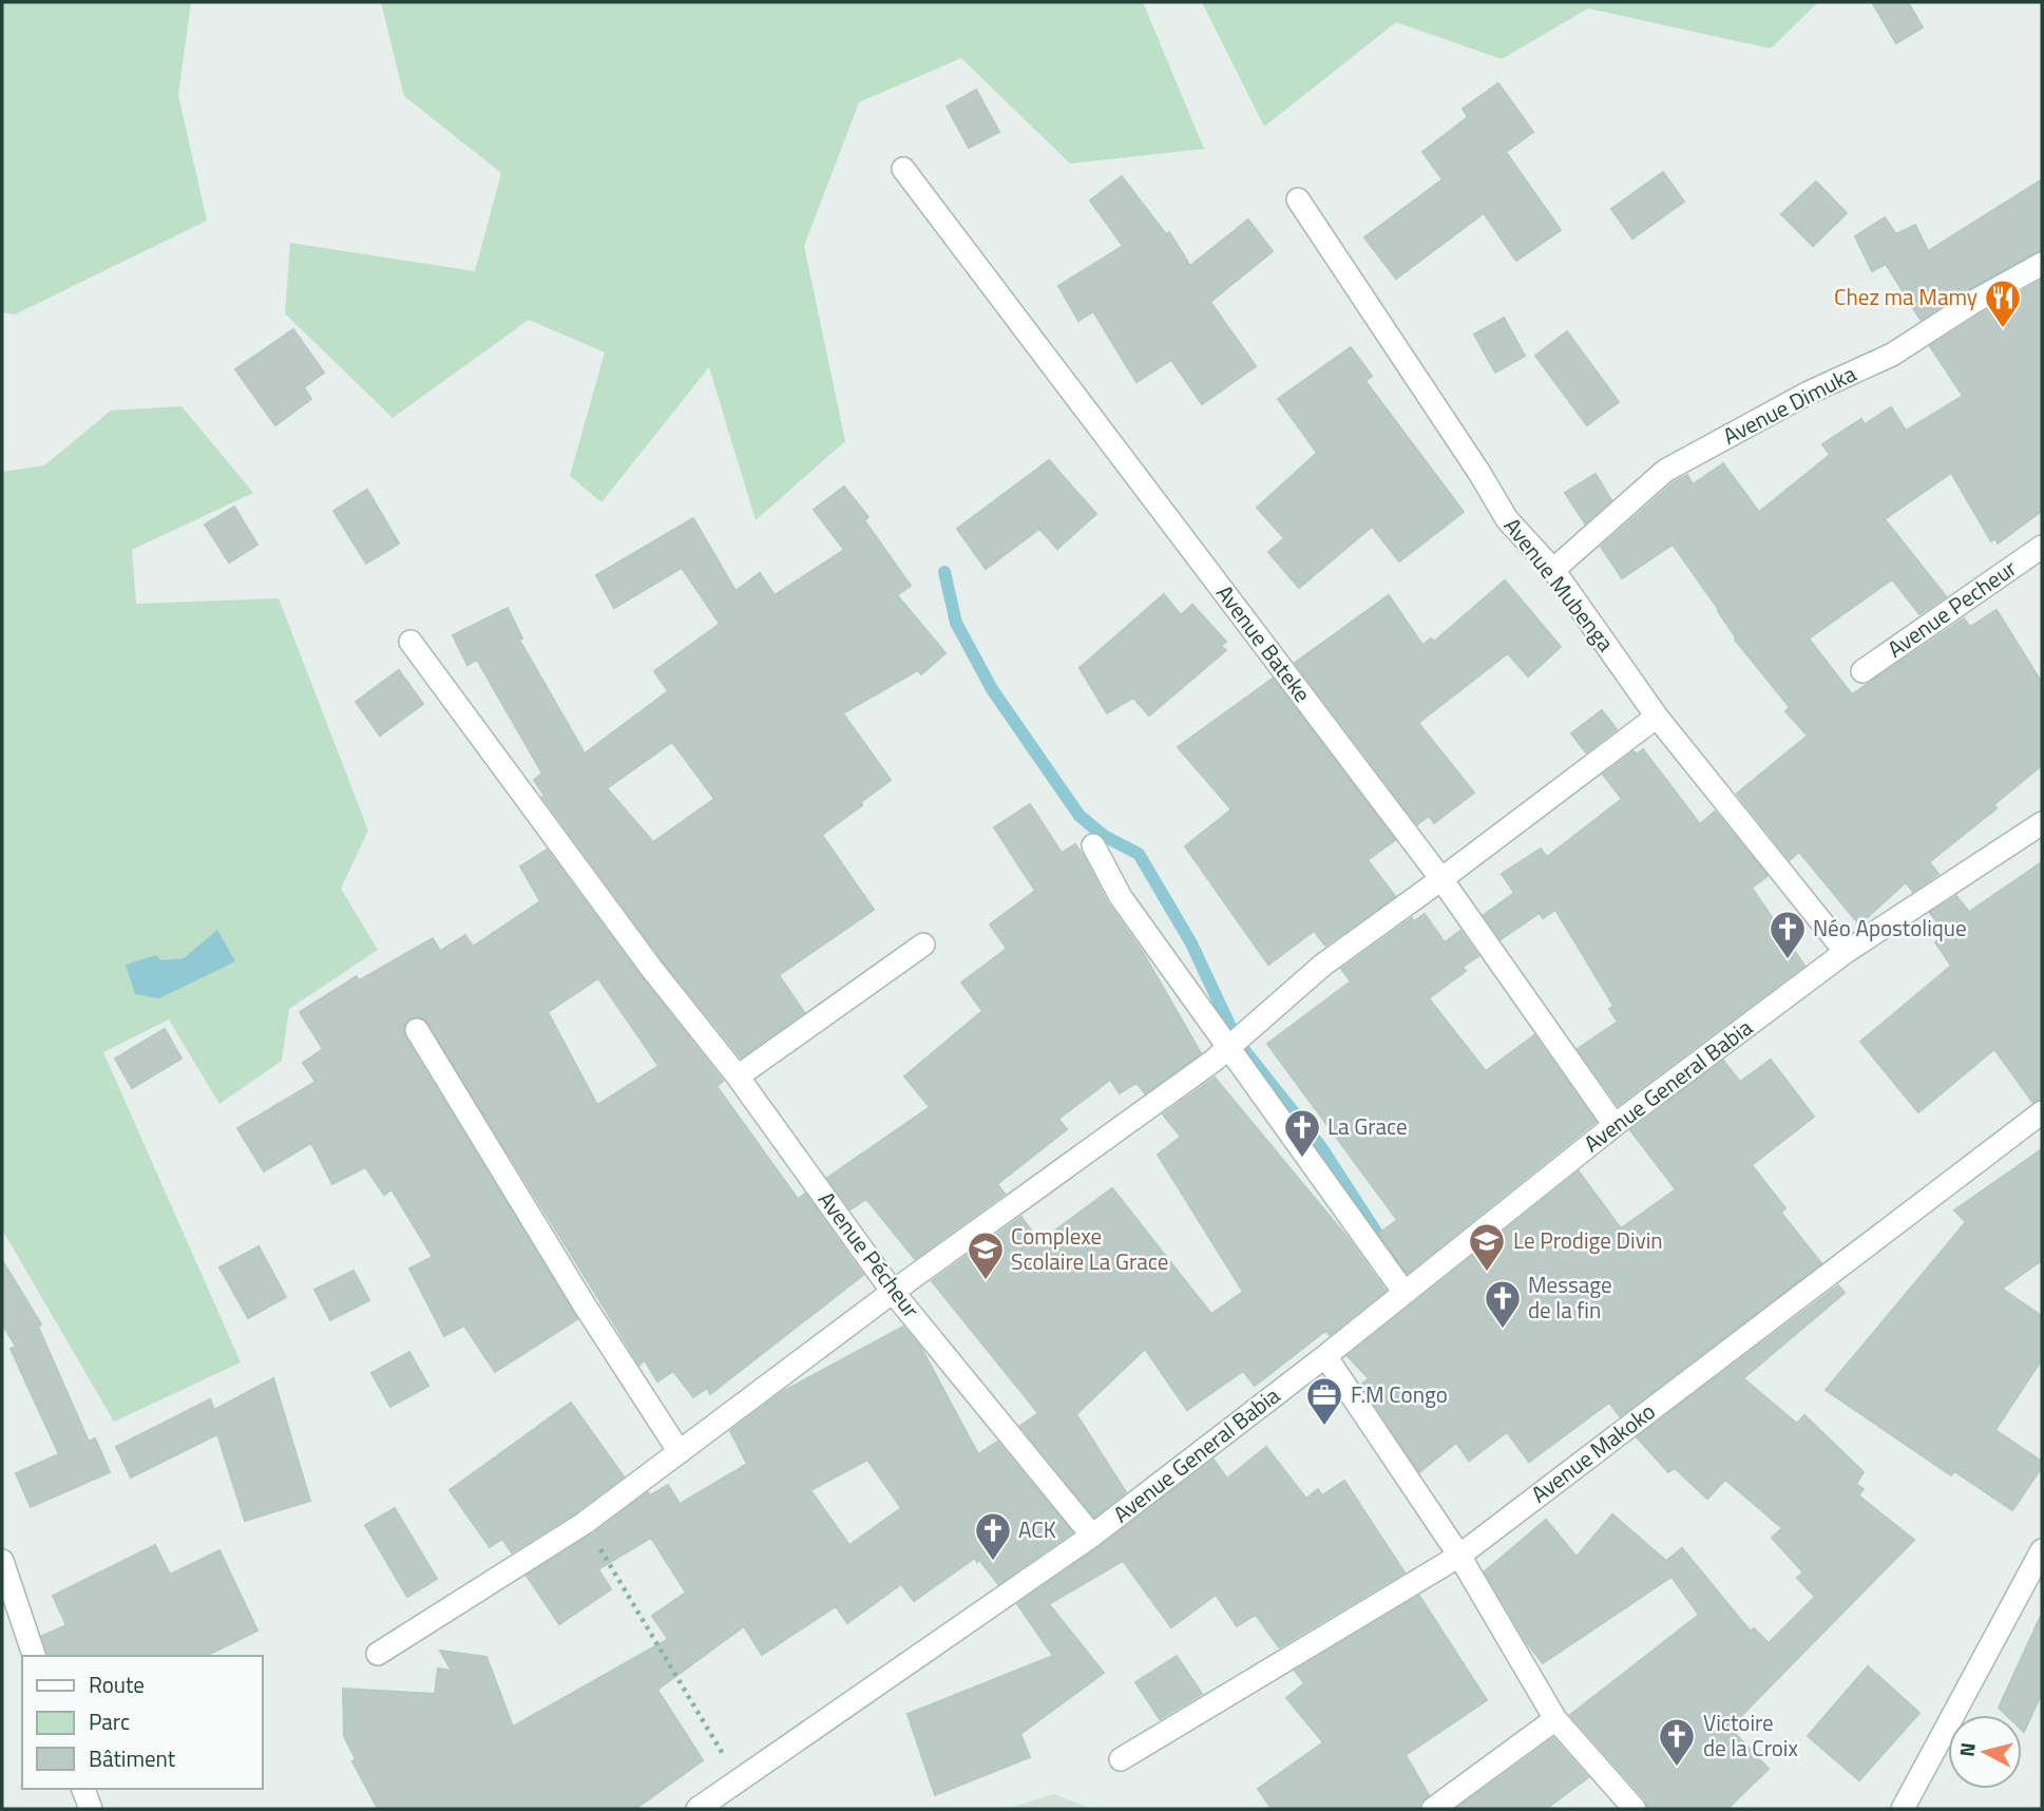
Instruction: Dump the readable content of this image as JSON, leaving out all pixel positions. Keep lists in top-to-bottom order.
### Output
{
  "streets": {
    "street": [
      "Avenue Dimuka",
      "Avenue Mubenga",
      "Avenue Pecheur",
      "Avenue Bateke",
      "Avenue General Babia",
      "Avenue Pécheur",
      "Avenue Makoko"
    ]
  },
  "crossings": [
    ["Avenue Dimuka", "Avenue Mubenga"],
    ["Avenue Mubenga", "Avenue General Babia"],
    ["Avenue Bateke", "Avenue General Babia"],
    ["Avenue General Babia", "Avenue Pécheur"]
  ],
  "places": {
    "restaurant": ["Chez ma Mamy"],
    "church": [
      "Néo Apostolique",
      "La Grace",
      "Message de la fin",
      "ACK",
      "Victoire de la Croix"
    ],
    "school or university": ["Le Prodige Divin", "Complexe Scolaire La Grace"],
    "office": ["F.M Congo"]
  },
  "legend": ["Route", "Parc", "Bâtiment"],
  "north": "left"
}
